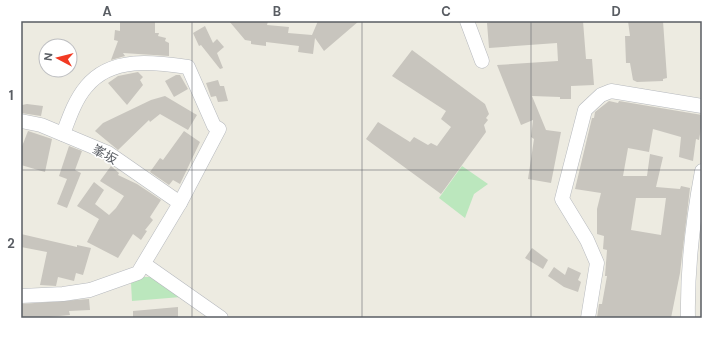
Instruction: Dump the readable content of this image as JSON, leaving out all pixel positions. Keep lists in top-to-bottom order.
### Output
{
  "streets": {
    "street": ["峯坂"]
  },
  "north": "left",
  "grid": {
    "columns": [
      "A",
      "B",
      "C",
      "D"
    ],
    "rows": ["1", "2"]
  }
}
